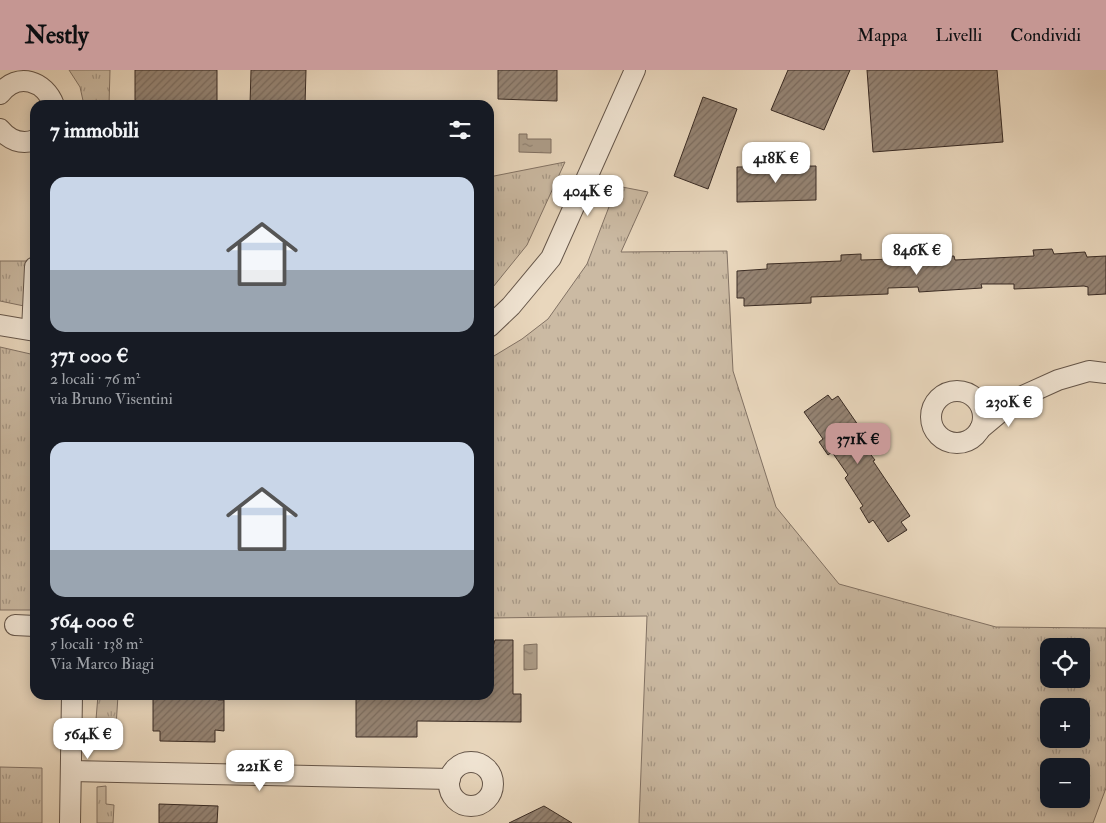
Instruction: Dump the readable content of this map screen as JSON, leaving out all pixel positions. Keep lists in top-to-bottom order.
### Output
{
  "page": {
    "header": "Nestly",
    "nav": ["Mappa", "Livelli", "Condividi"],
    "heading": "7 immobili",
    "price": [
      "418K €",
      "404K €",
      "846K €",
      "230K €",
      "371K €",
      "564K €",
      "221K €"
    ],
    "list": [
      {
        "name": "371 000 €",
        "note": "2 locali · 76 m² · via Bruno Visentini"
      },
      {
        "name": "564 000 €",
        "note": "5 locali · 138 m² · Via Marco Biagi"
      }
    ],
    "map_buttons": ["+", "−"]
  }
}
